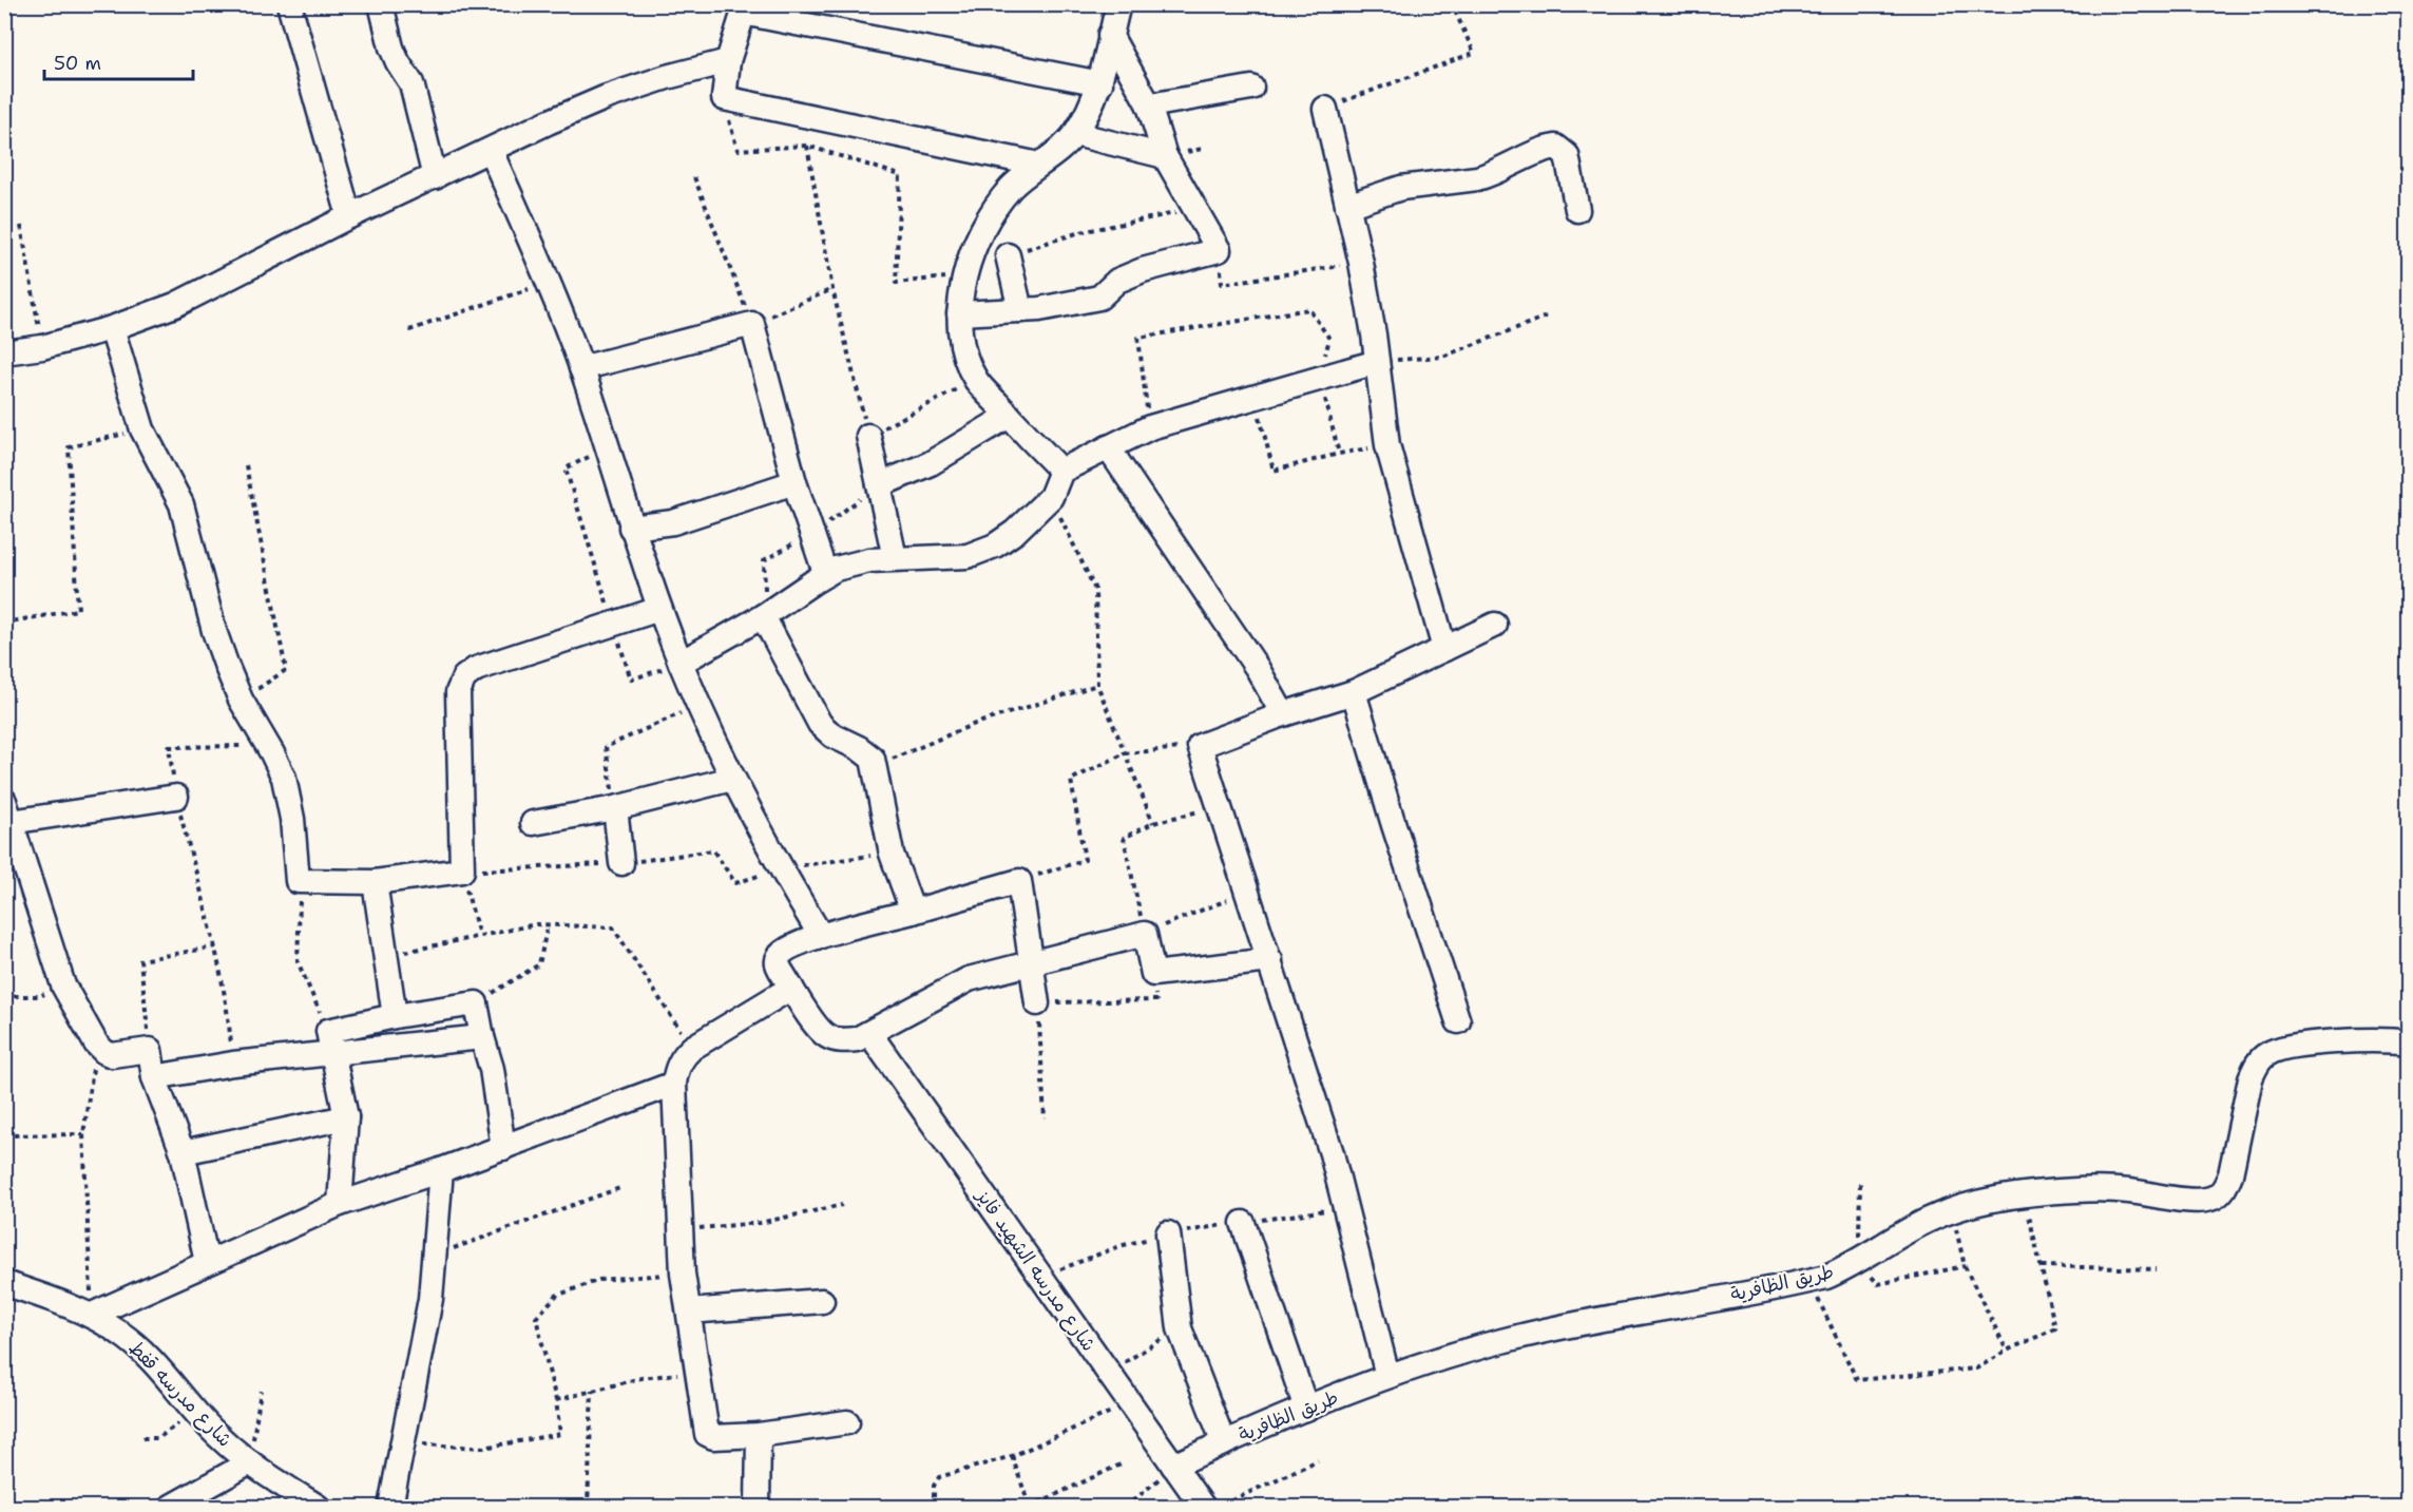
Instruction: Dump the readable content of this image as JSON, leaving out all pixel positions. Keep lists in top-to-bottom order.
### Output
{
  "streets": {
    "street": ["شارع مدرسه الشهيد فايز", "طريق الظافرية", "شارع مدرسه قفط"]
  },
  "crossings": [
    ["شارع مدرسه الشهيد فايز", "طريق الظافرية"]
  ],
  "scale_bar": "50 m"
}
